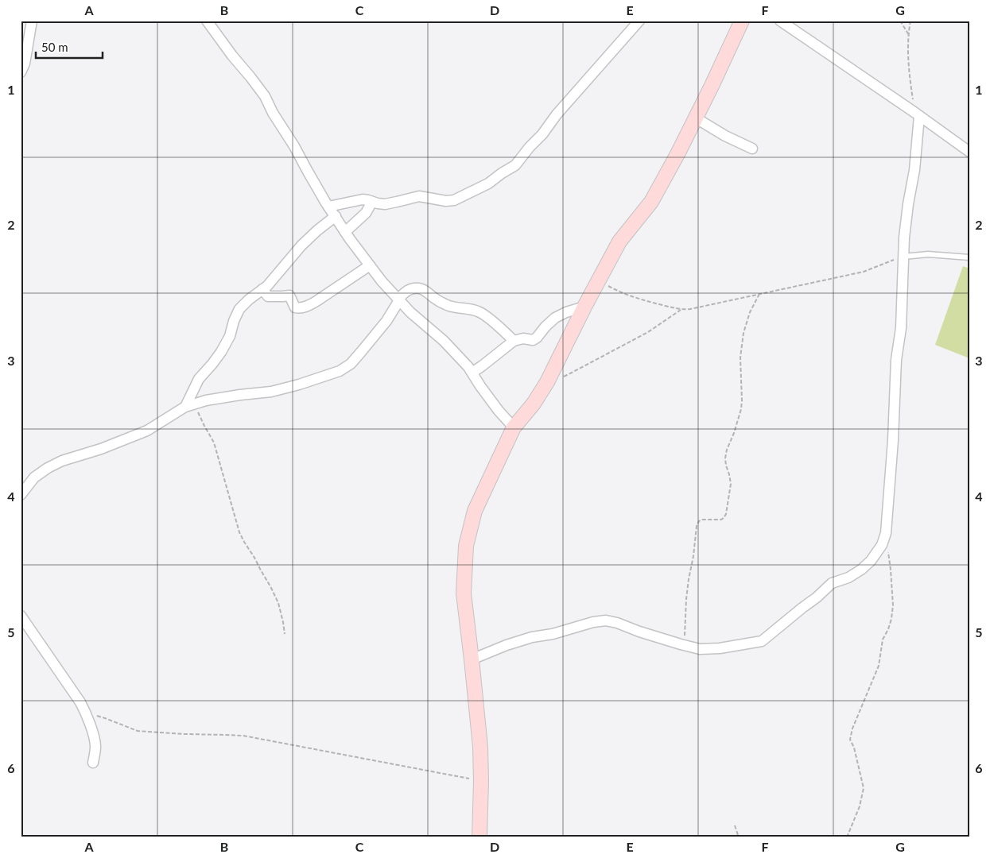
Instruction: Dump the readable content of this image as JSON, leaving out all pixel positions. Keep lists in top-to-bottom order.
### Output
{
  "scale_bar": "50 m",
  "grid": {
    "columns": [
      "A",
      "B",
      "C",
      "D",
      "E",
      "F",
      "G"
    ],
    "rows": [
      "1",
      "2",
      "3",
      "4",
      "5",
      "6"
    ]
  }
}
